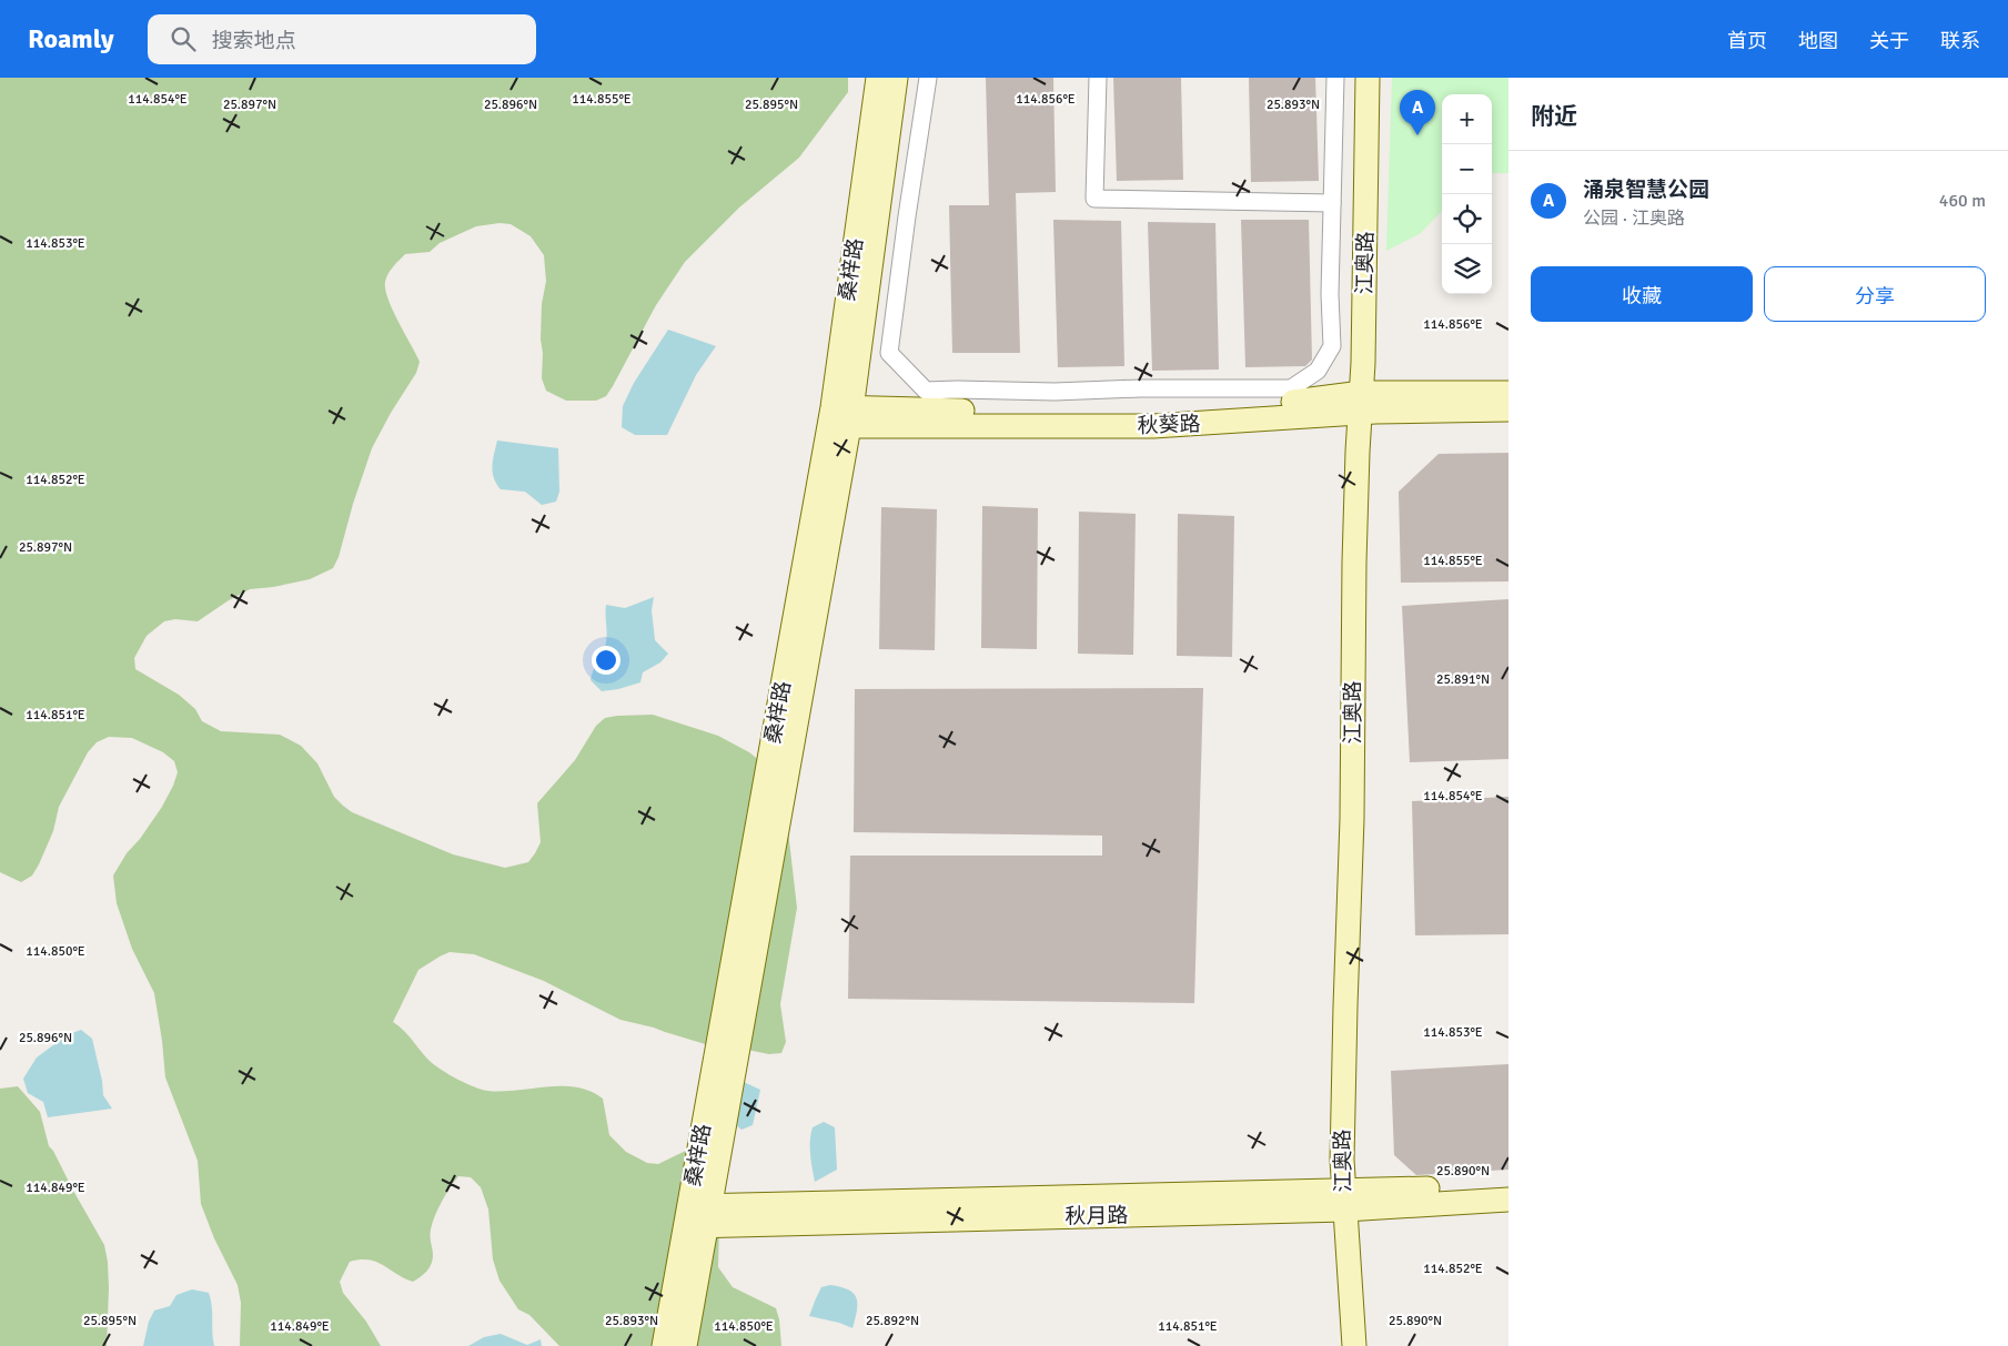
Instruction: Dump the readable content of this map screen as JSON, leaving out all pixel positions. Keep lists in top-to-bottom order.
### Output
{
  "streets": {
    "street": [
      "江奥路",
      "桑梓路",
      "秋葵路",
      "秋月路"
    ]
  },
  "crossings": [
    ["江奥路", "秋葵路"],
    ["江奥路", "秋月路"],
    ["桑梓路", "秋葵路"],
    ["桑梓路", "秋月路"]
  ],
  "page": {
    "header": "Roamly",
    "search": "搜索地点",
    "nav": [
      "首页",
      "地图",
      "关于",
      "联系"
    ],
    "heading": "附近",
    "pins": "A",
    "map_buttons": ["+", "−"],
    "list": [
      {
        "mark": "A",
        "name": "涌泉智慧公园",
        "note": "公园 · 江奥路",
        "value": "460 m"
      }
    ],
    "buttons": ["收藏", "分享"]
  },
  "coordinates": [
    "114.854°E",
    "114.855°E",
    "114.856°E",
    "25.897°N",
    "25.896°N",
    "25.895°N",
    "25.893°N",
    "114.853°E",
    "114.852°E",
    "25.891°N",
    "114.851°E",
    "114.850°E",
    "25.890°N",
    "114.849°E",
    "25.892°N"
  ]
}
